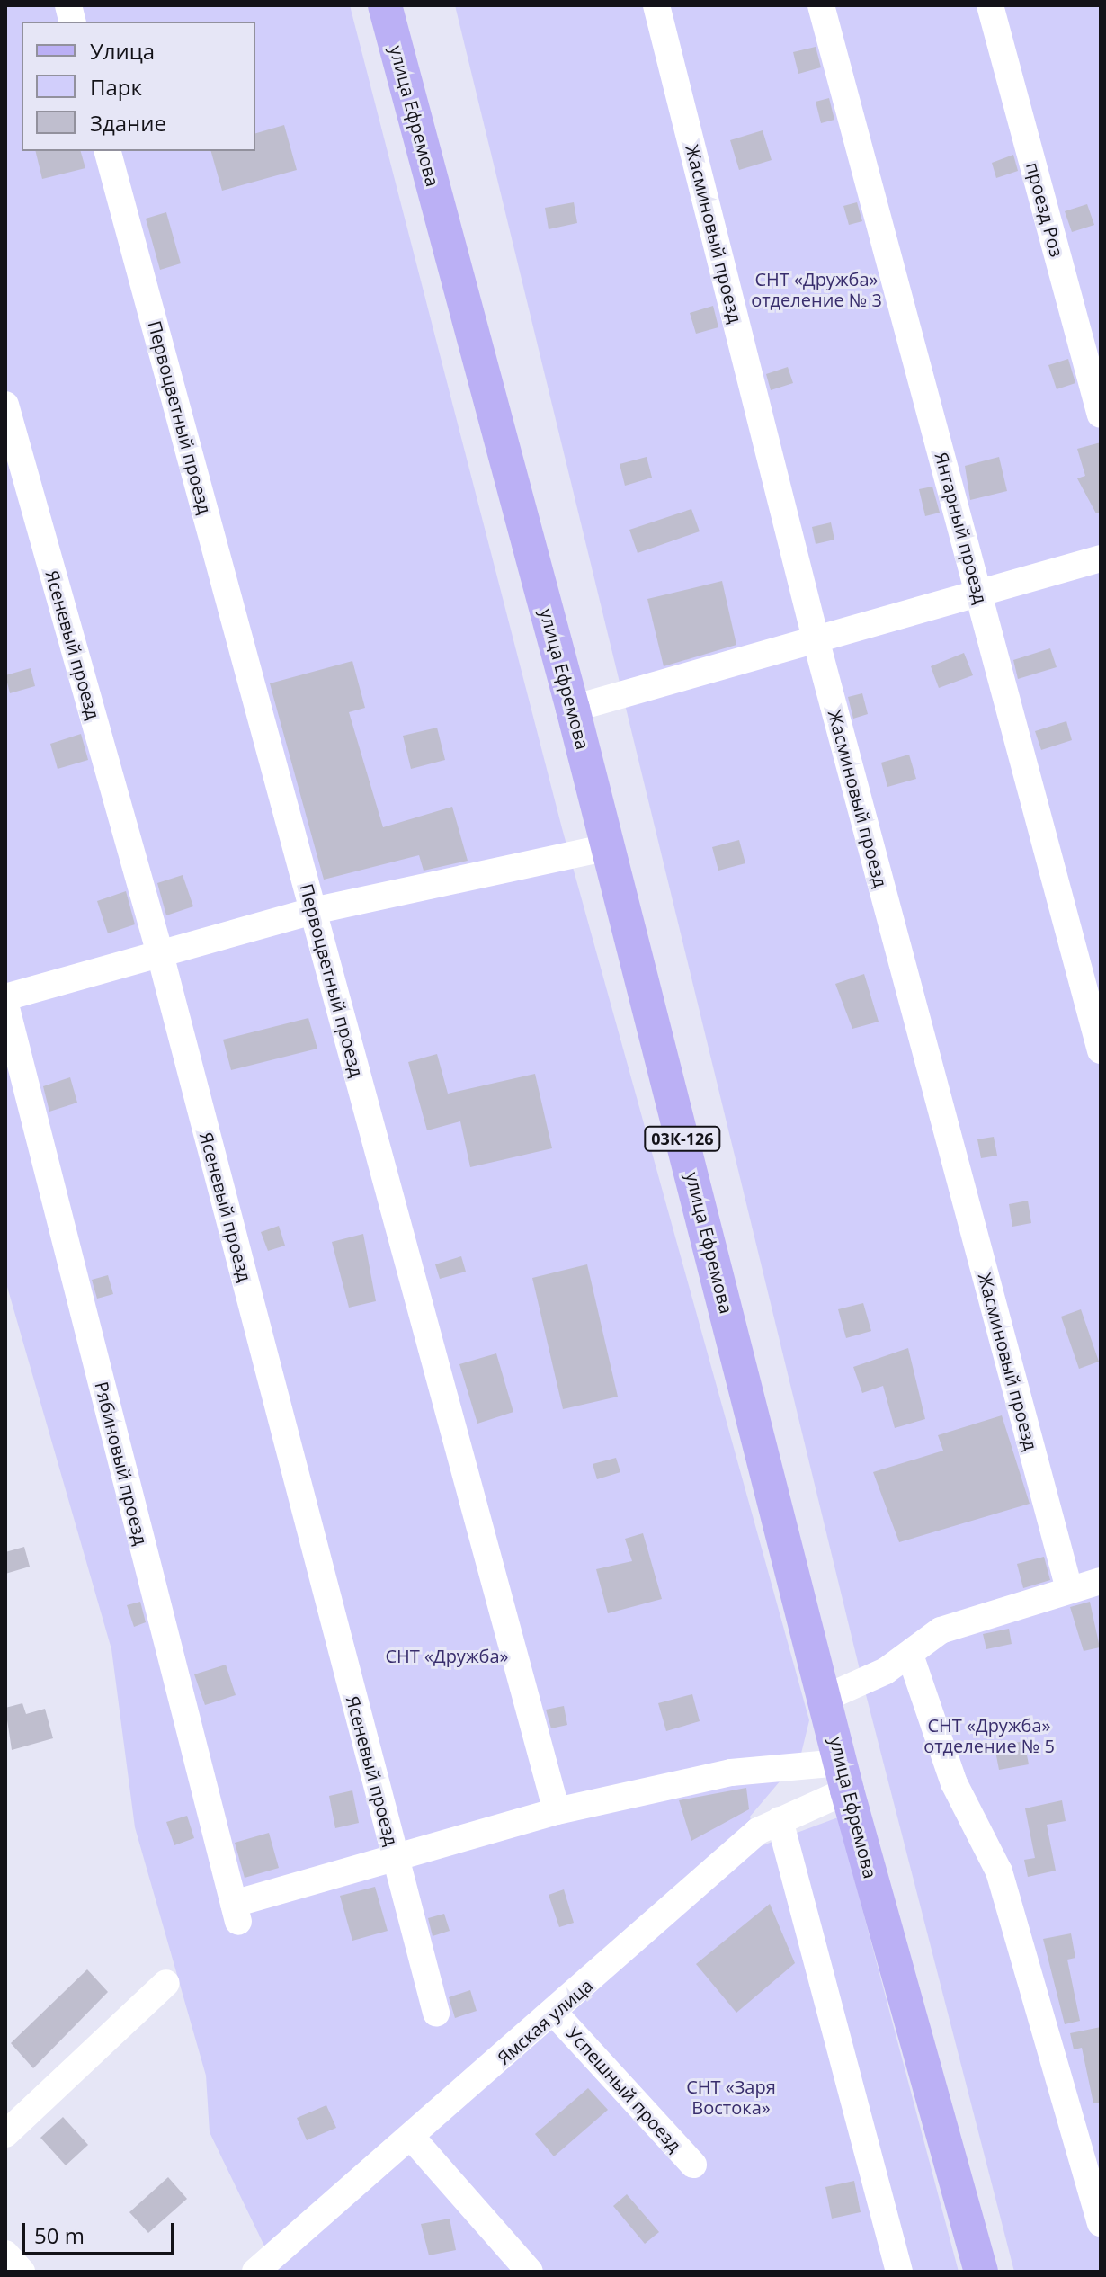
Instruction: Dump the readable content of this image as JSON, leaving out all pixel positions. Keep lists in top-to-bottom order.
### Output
{
  "streets": {
    "main road": ["улица Ефремова", "03К-126"],
    "street": [
      "проезд Роз",
      "Жасминовый проезд",
      "Первоцветный проезд",
      "Янтарный проезд",
      "Ясеневый проезд",
      "Рябиновый проезд",
      "Ямская улица",
      "Успешный проезд"
    ]
  },
  "crossings": [
    ["улица Ефремова", "Ямская улица"],
    ["Ясеневый проезд", "Рябиновый проезд"],
    ["Ямская улица", "Успешный проезд"]
  ],
  "parks": [
    "СНТ «Дружба» отделение № 3",
    "СНТ «Дружба»",
    "СНТ «Дружба» отделение № 5",
    "СНТ «Заря Востока»"
  ],
  "legend": ["Улица", "Парк", "Здание"],
  "scale_bar": "50 m"
}
